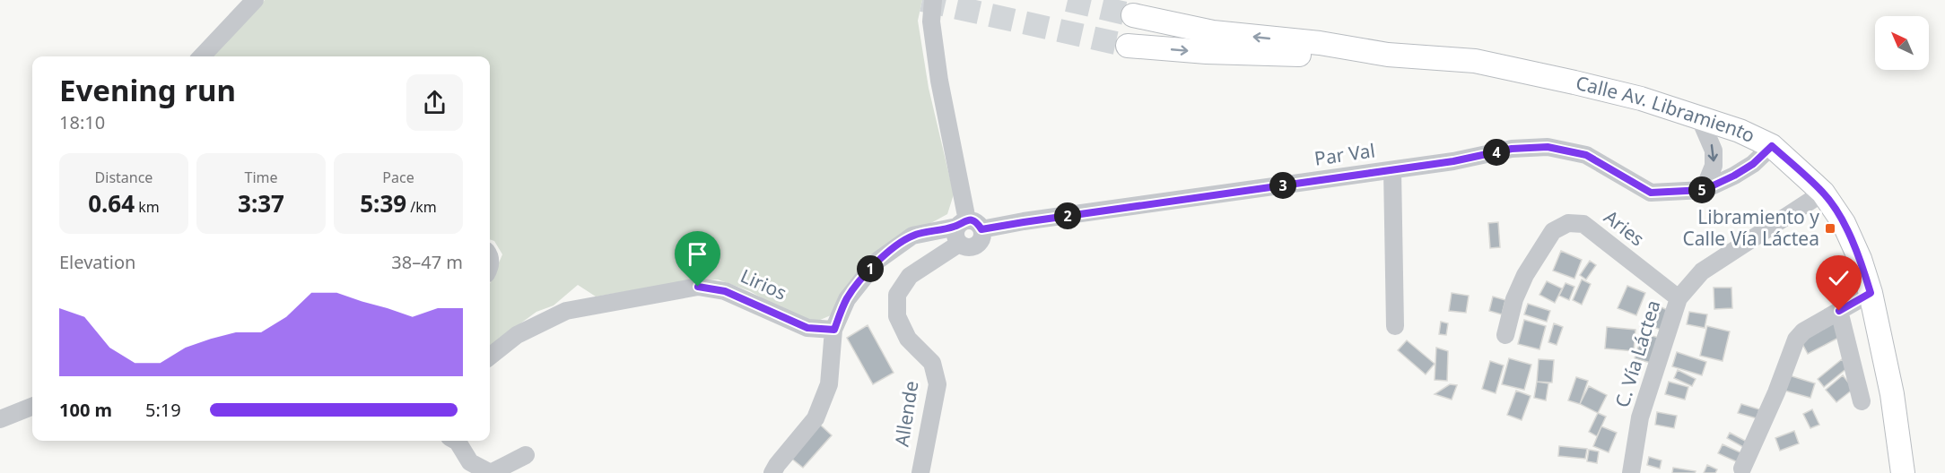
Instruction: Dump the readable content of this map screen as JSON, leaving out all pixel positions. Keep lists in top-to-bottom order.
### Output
{
  "streets": {
    "main road": ["Calle Av. Libramiento"],
    "street": [
      "Par Val",
      "Aries",
      "Lirios",
      "C. Vía Láctea",
      "Allende"
    ]
  },
  "crossings": [
    ["Calle Av. Libramiento", "Par Val"],
    ["Calle Av. Libramiento", "C. Vía Láctea"],
    ["Par Val", "Allende"],
    ["Aries", "C. Vía Láctea"]
  ],
  "places": {
    "transit": ["Libramiento y Calle Vía Láctea"]
  },
  "north": "top left",
  "page": {
    "heading": ["Evening run", "18:10"],
    "pins": [
      "4",
      "3",
      "5",
      "2",
      "1"
    ],
    "stats": [
      ["Distance", "0.64 km"],
      ["Time", "3:37"],
      ["Pace", "5:39 /km"]
    ],
    "chart": ["Elevation", "38–47 m"],
    "list": [
      {
        "name": "100 m",
        "note": "5:19"
      }
    ]
  }
}
